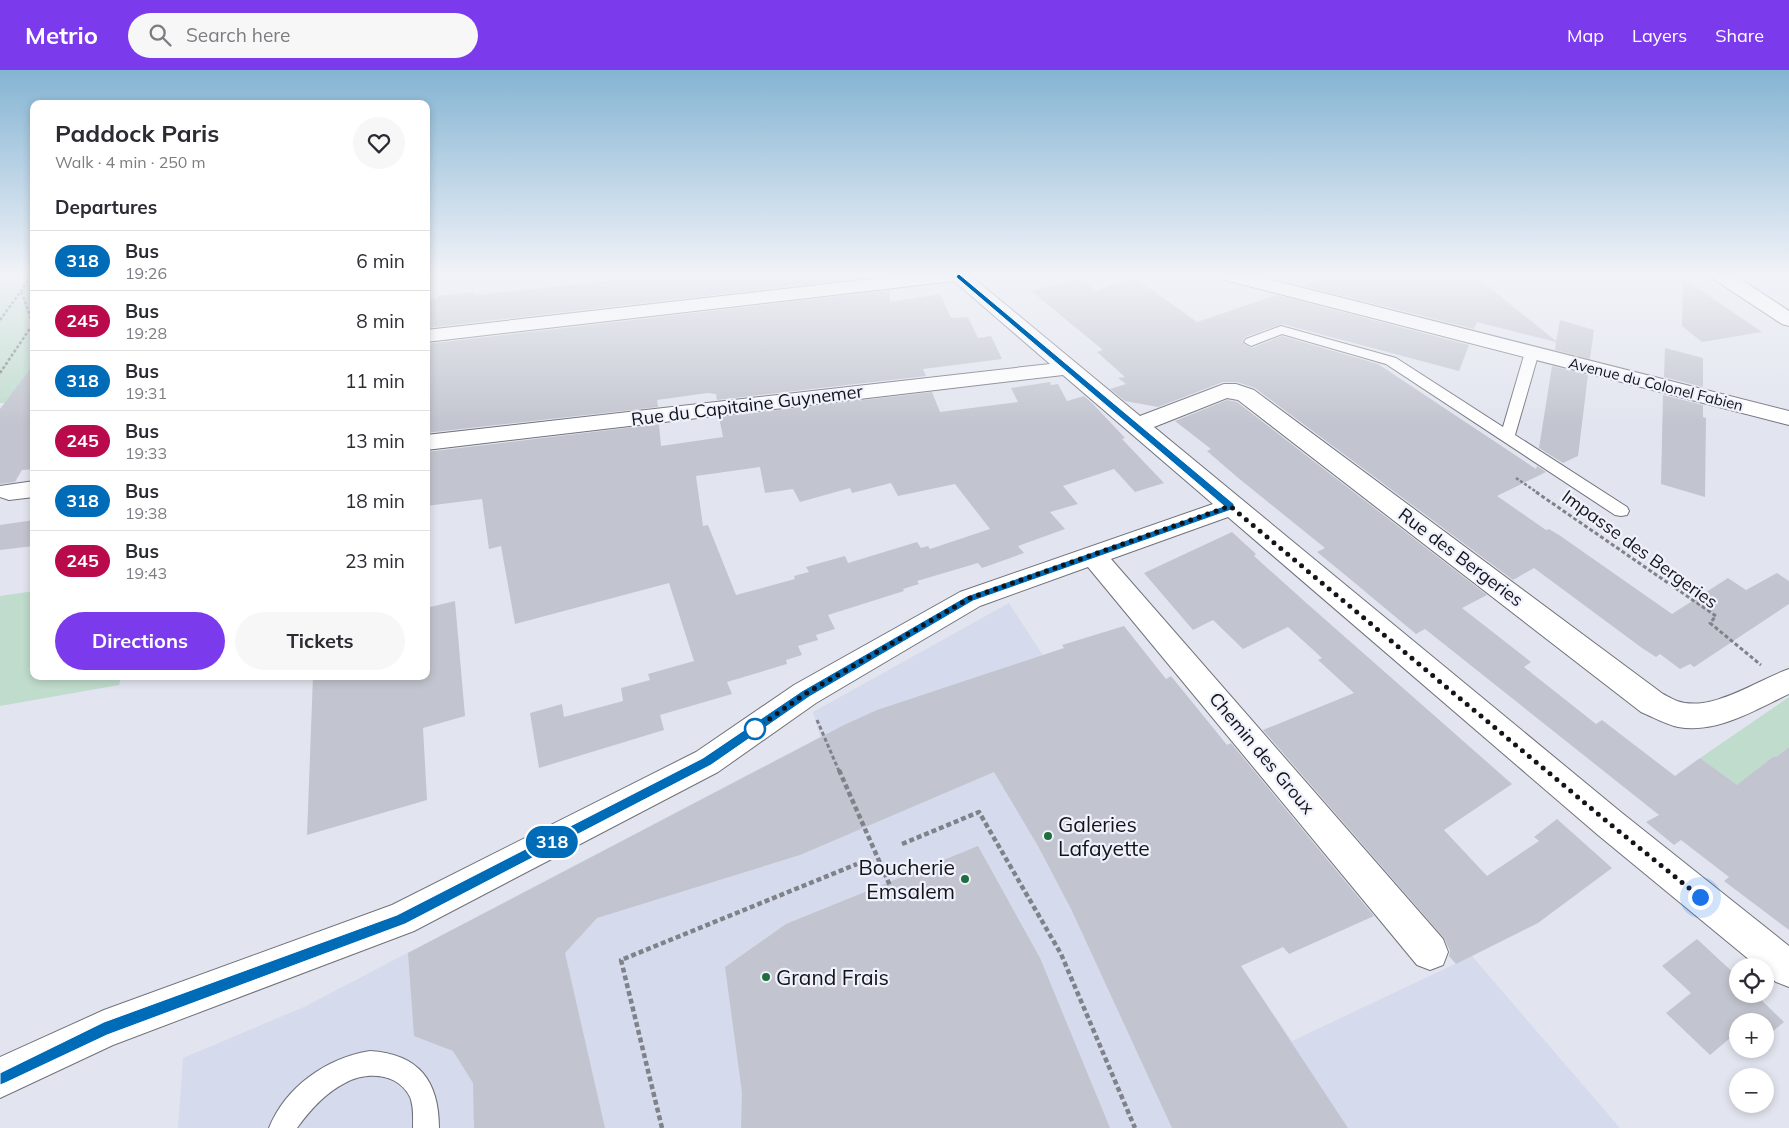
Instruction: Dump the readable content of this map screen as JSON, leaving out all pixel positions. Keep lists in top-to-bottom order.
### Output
{
  "streets": {
    "street": [
      "Avenue du Colonel Fabien",
      "Rue du Capitaine Guynemer",
      "Rue des Bergeries",
      "Chemin des Groux"
    ],
    "path": ["Impasse des Bergeries"]
  },
  "crossings": [
    ["Impasse des Bergeries", "Rue des Bergeries"]
  ],
  "places": ["Galeries Lafayette", "Boucherie Emsalem", "Grand Frais"],
  "lines": ["bus line 318"],
  "page": {
    "header": "Metrio",
    "search": "Search here",
    "nav": ["Map", "Layers", "Share"],
    "on_map": "318",
    "heading": [
      ["Paddock Paris", "Walk · 4 min · 250 m"],
      "Departures"
    ],
    "list": [
      {
        "mark": "318",
        "name": "Bus",
        "note": "19:26",
        "value": "6 min"
      },
      {
        "mark": "245",
        "name": "Bus",
        "note": "19:28",
        "value": "8 min"
      },
      {
        "mark": "318",
        "name": "Bus",
        "note": "19:31",
        "value": "11 min"
      },
      {
        "mark": "245",
        "name": "Bus",
        "note": "19:33",
        "value": "13 min"
      },
      {
        "mark": "318",
        "name": "Bus",
        "note": "19:38",
        "value": "18 min"
      },
      {
        "mark": "245",
        "name": "Bus",
        "note": "19:43",
        "value": "23 min"
      }
    ],
    "buttons": ["Directions", "Tickets"],
    "map_buttons": ["+", "−"]
  }
}
